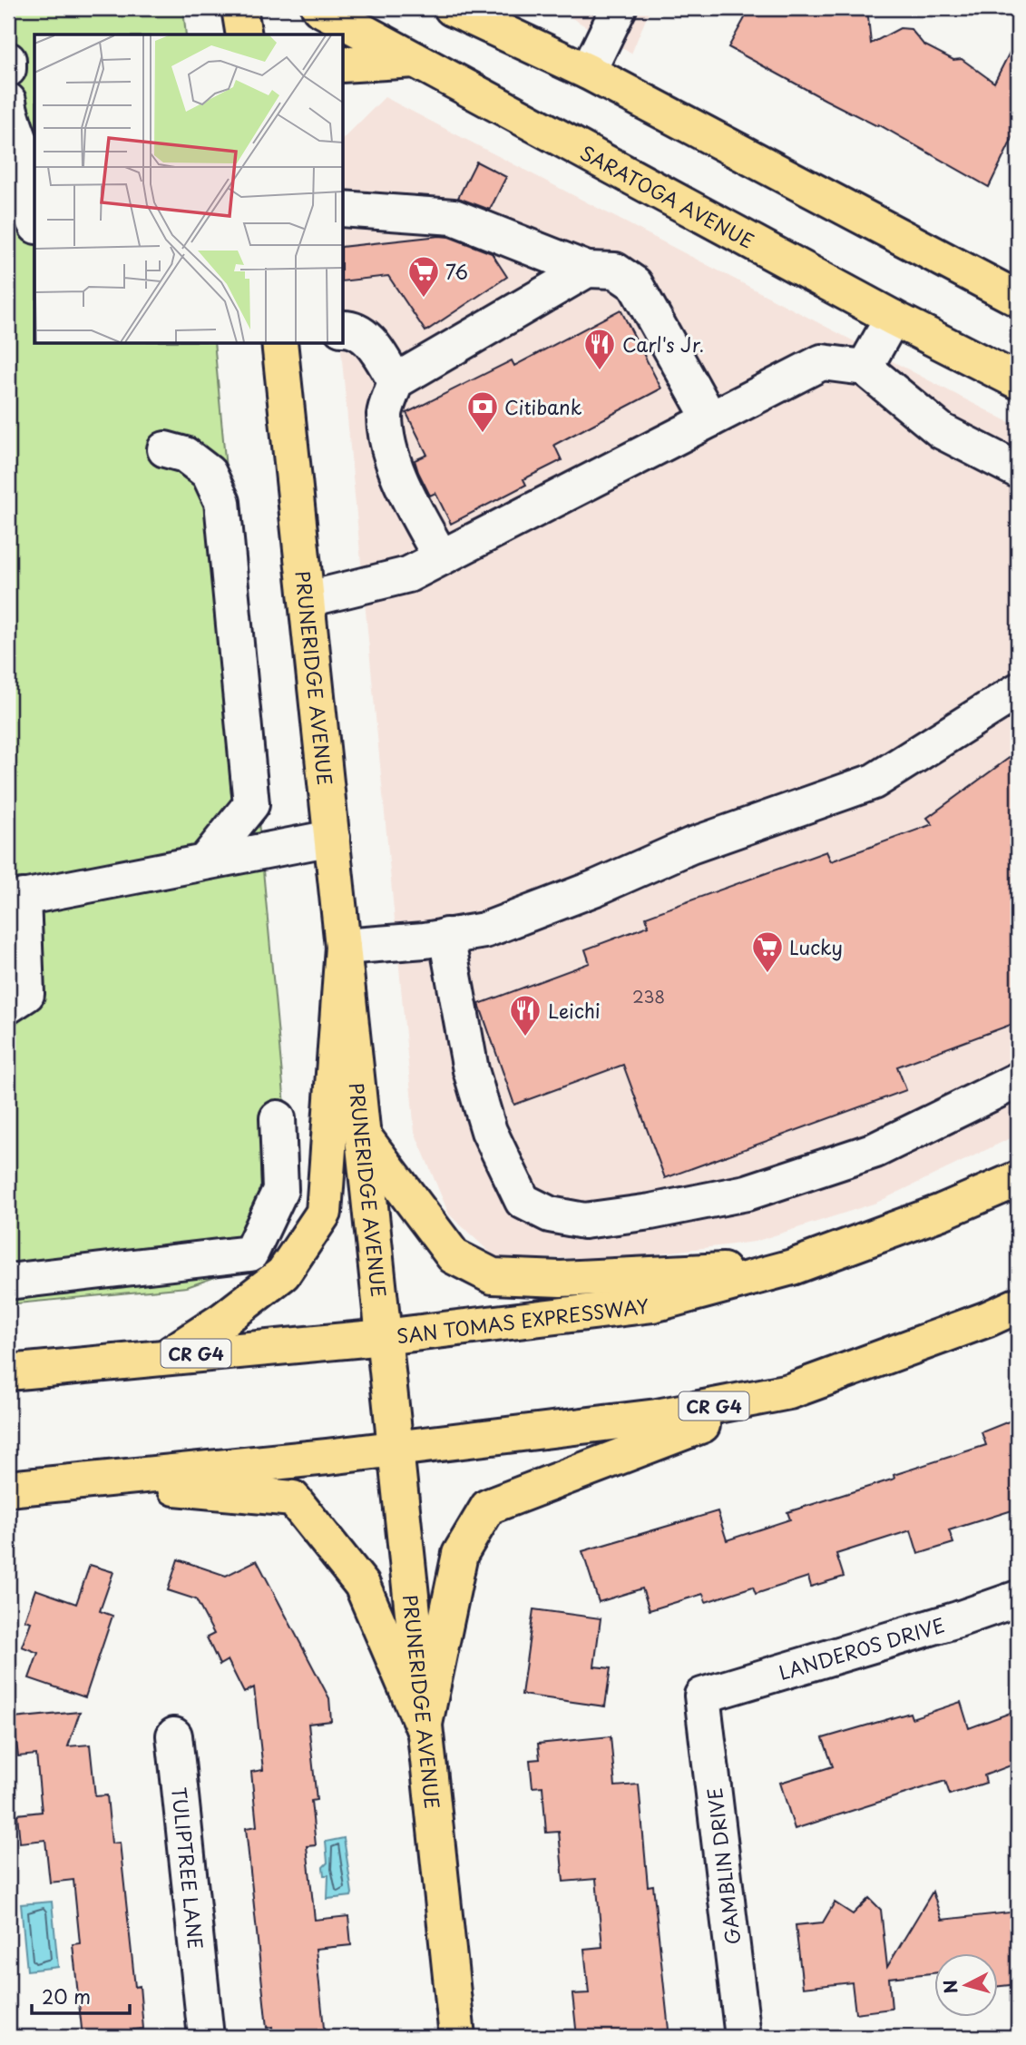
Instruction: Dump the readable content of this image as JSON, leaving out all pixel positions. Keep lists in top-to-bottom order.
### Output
{
  "streets": {
    "main road": [
      "SARATOGA AVENUE",
      "PRUNERIDGE AVENUE",
      "SAN TOMAS EXPRESSWAY",
      "CR G4"
    ],
    "street": ["LANDEROS DRIVE", "GAMBLIN DRIVE", "TULIPTREE LANE"]
  },
  "crossings": [
    ["PRUNERIDGE AVENUE", "SAN TOMAS EXPRESSWAY"],
    ["PRUNERIDGE AVENUE", "CR G4"],
    ["LANDEROS DRIVE", "GAMBLIN DRIVE"]
  ],
  "places": {
    "supermarket": ["76", "Lucky"],
    "restaurant": ["Carl's Jr.", "Leichi"],
    "bank": ["Citibank"]
  },
  "house_numbers": ["238"],
  "scale_bar": "20 m",
  "north": "left"
}
